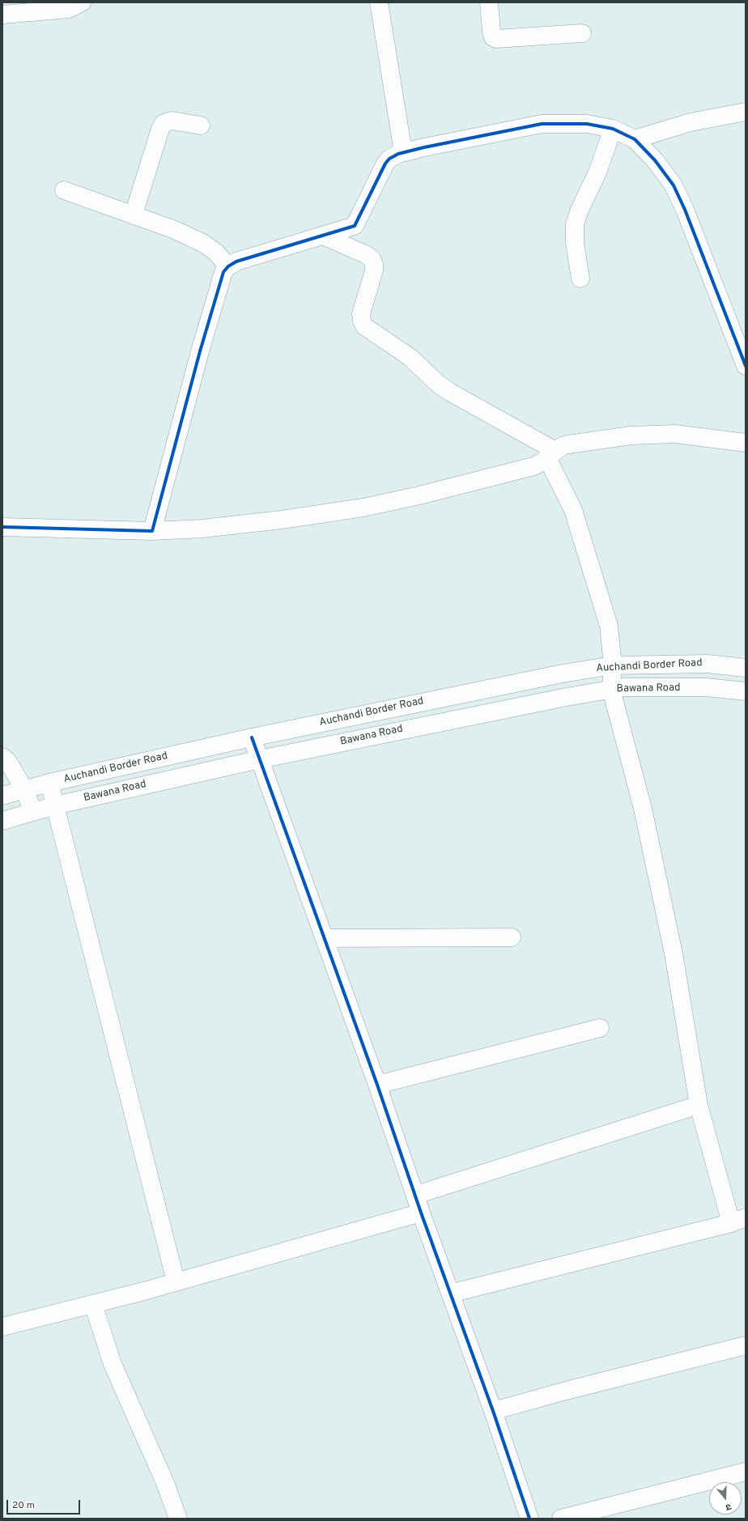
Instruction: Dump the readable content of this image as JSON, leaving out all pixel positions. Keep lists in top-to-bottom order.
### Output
{
  "streets": {
    "street": ["Auchandi Border Road", "Bawana Road"]
  },
  "scale_bar": "20 m",
  "north": "bottom"
}
